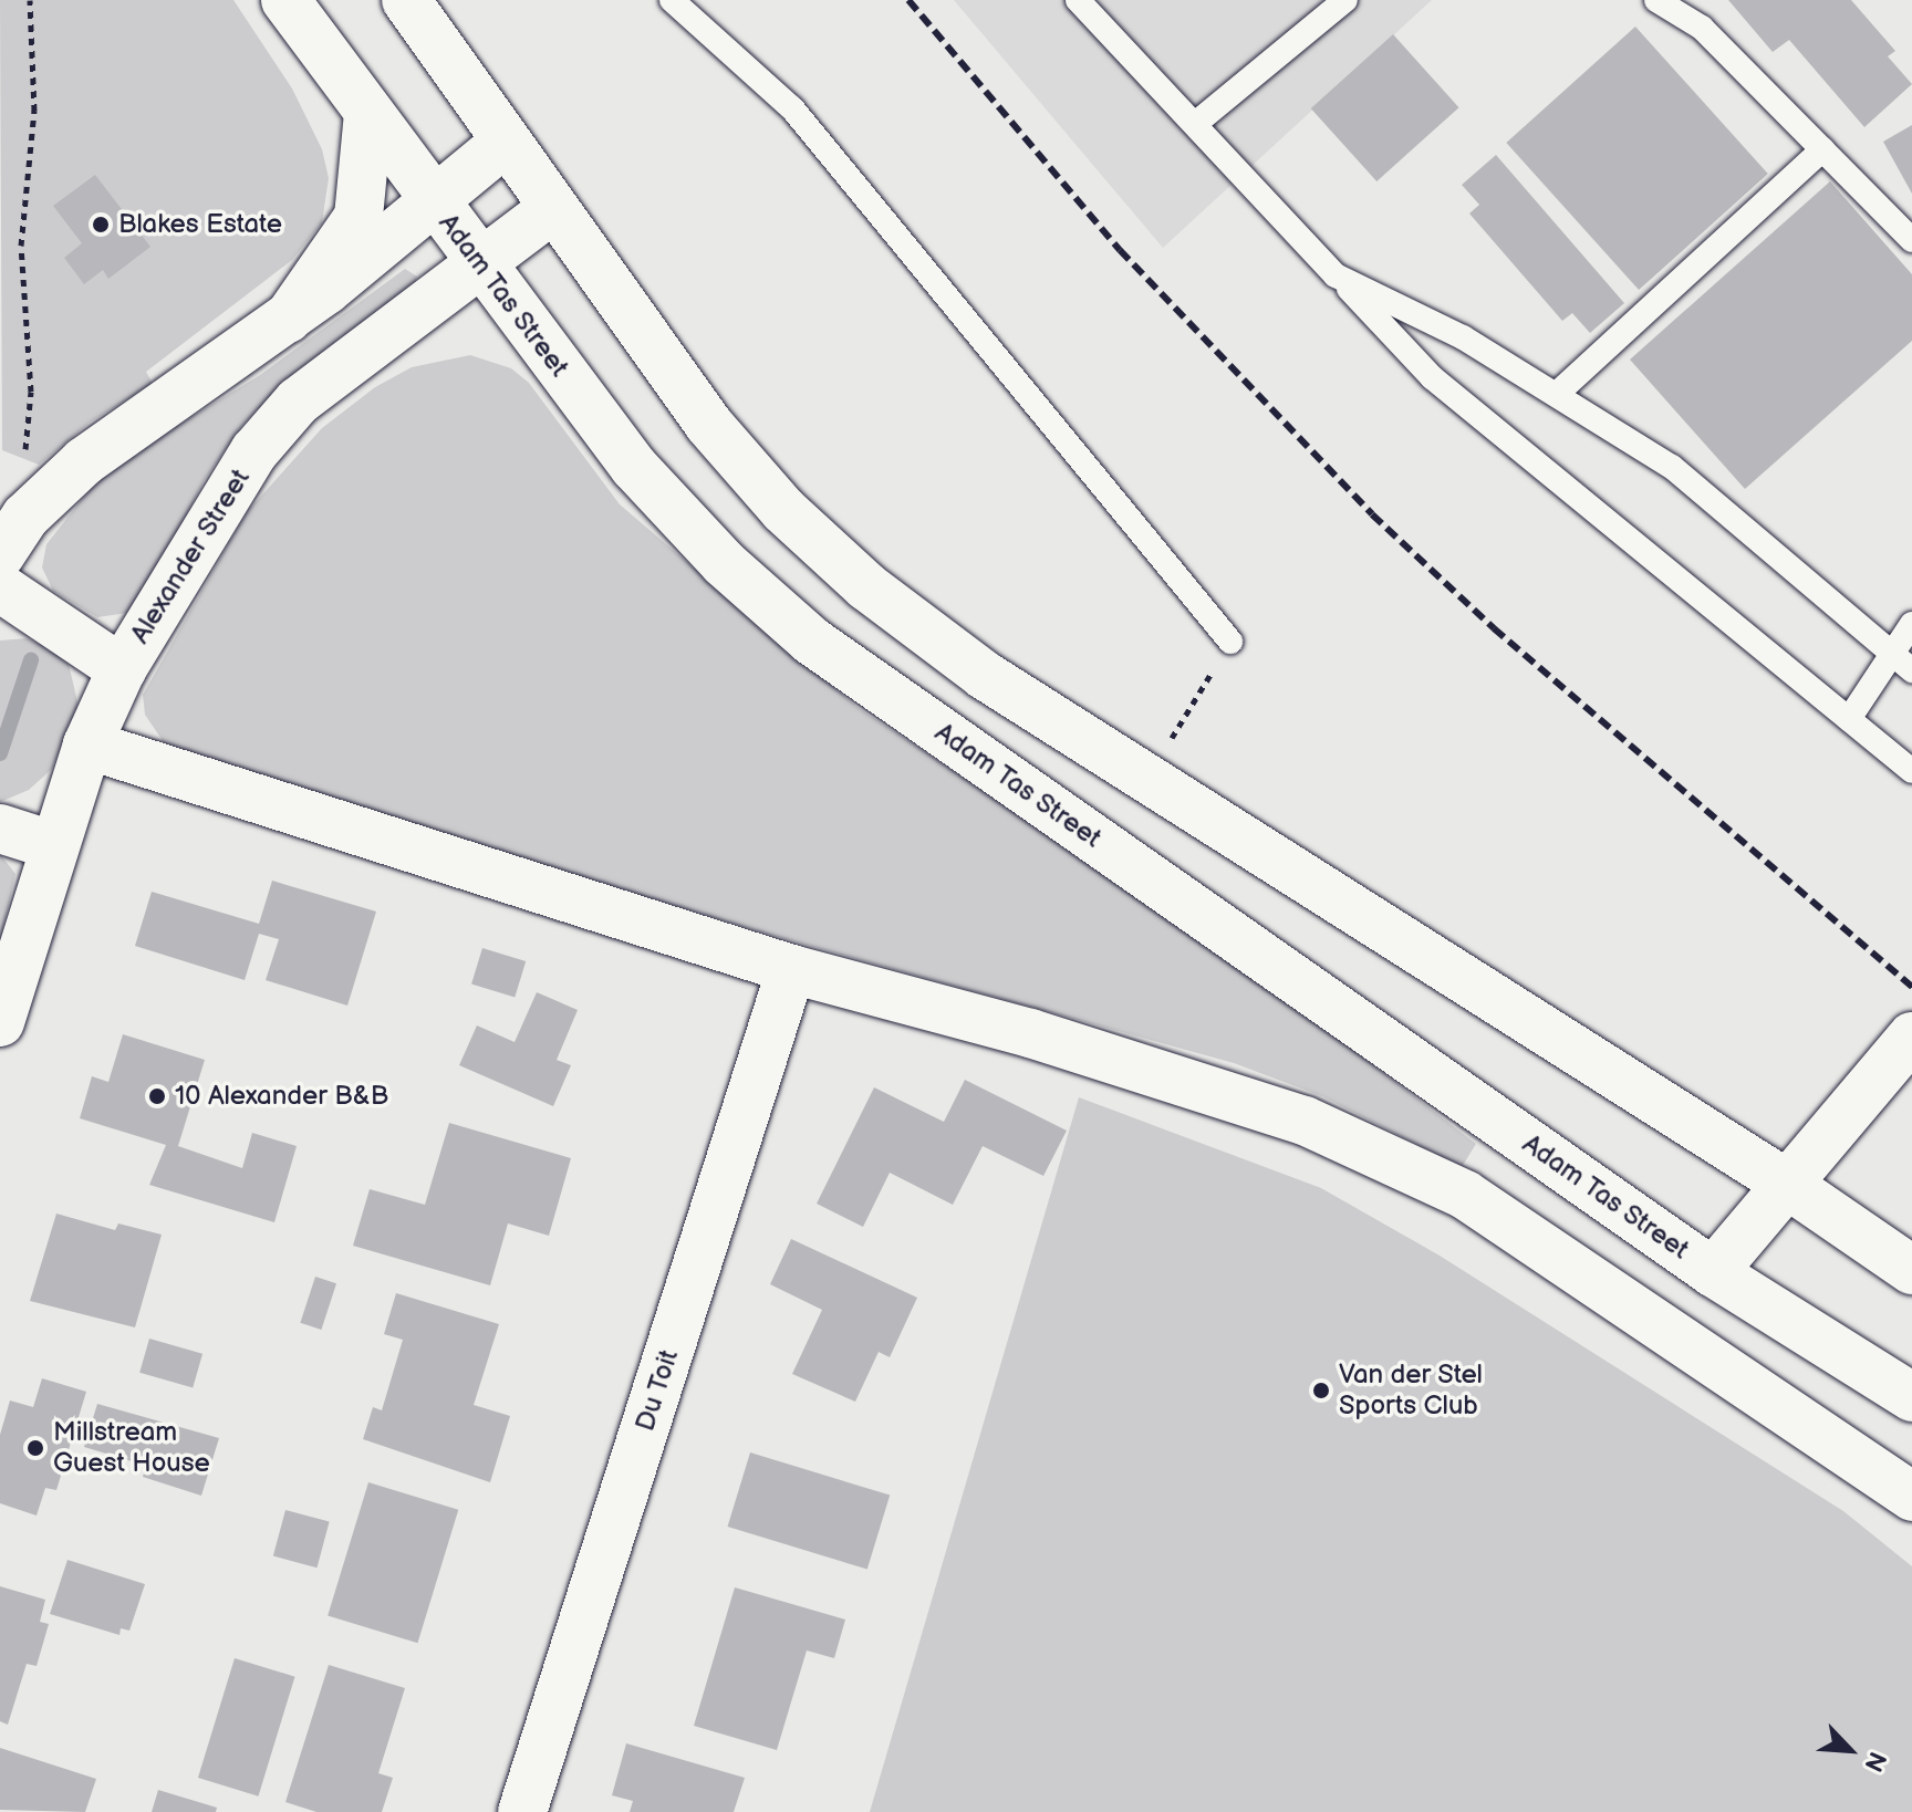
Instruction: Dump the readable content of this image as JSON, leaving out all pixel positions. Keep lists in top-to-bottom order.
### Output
{
  "streets": {
    "street": ["Adam Tas Street", "Alexander Street", "Du Toit"]
  },
  "crossings": [
    ["Adam Tas Street", "Alexander Street"]
  ],
  "places": [
    "Blakes Estate",
    "10 Alexander B&B",
    "Van der Stel Sports Club",
    "Millstream Guest House"
  ],
  "north": "bottom right"
}
